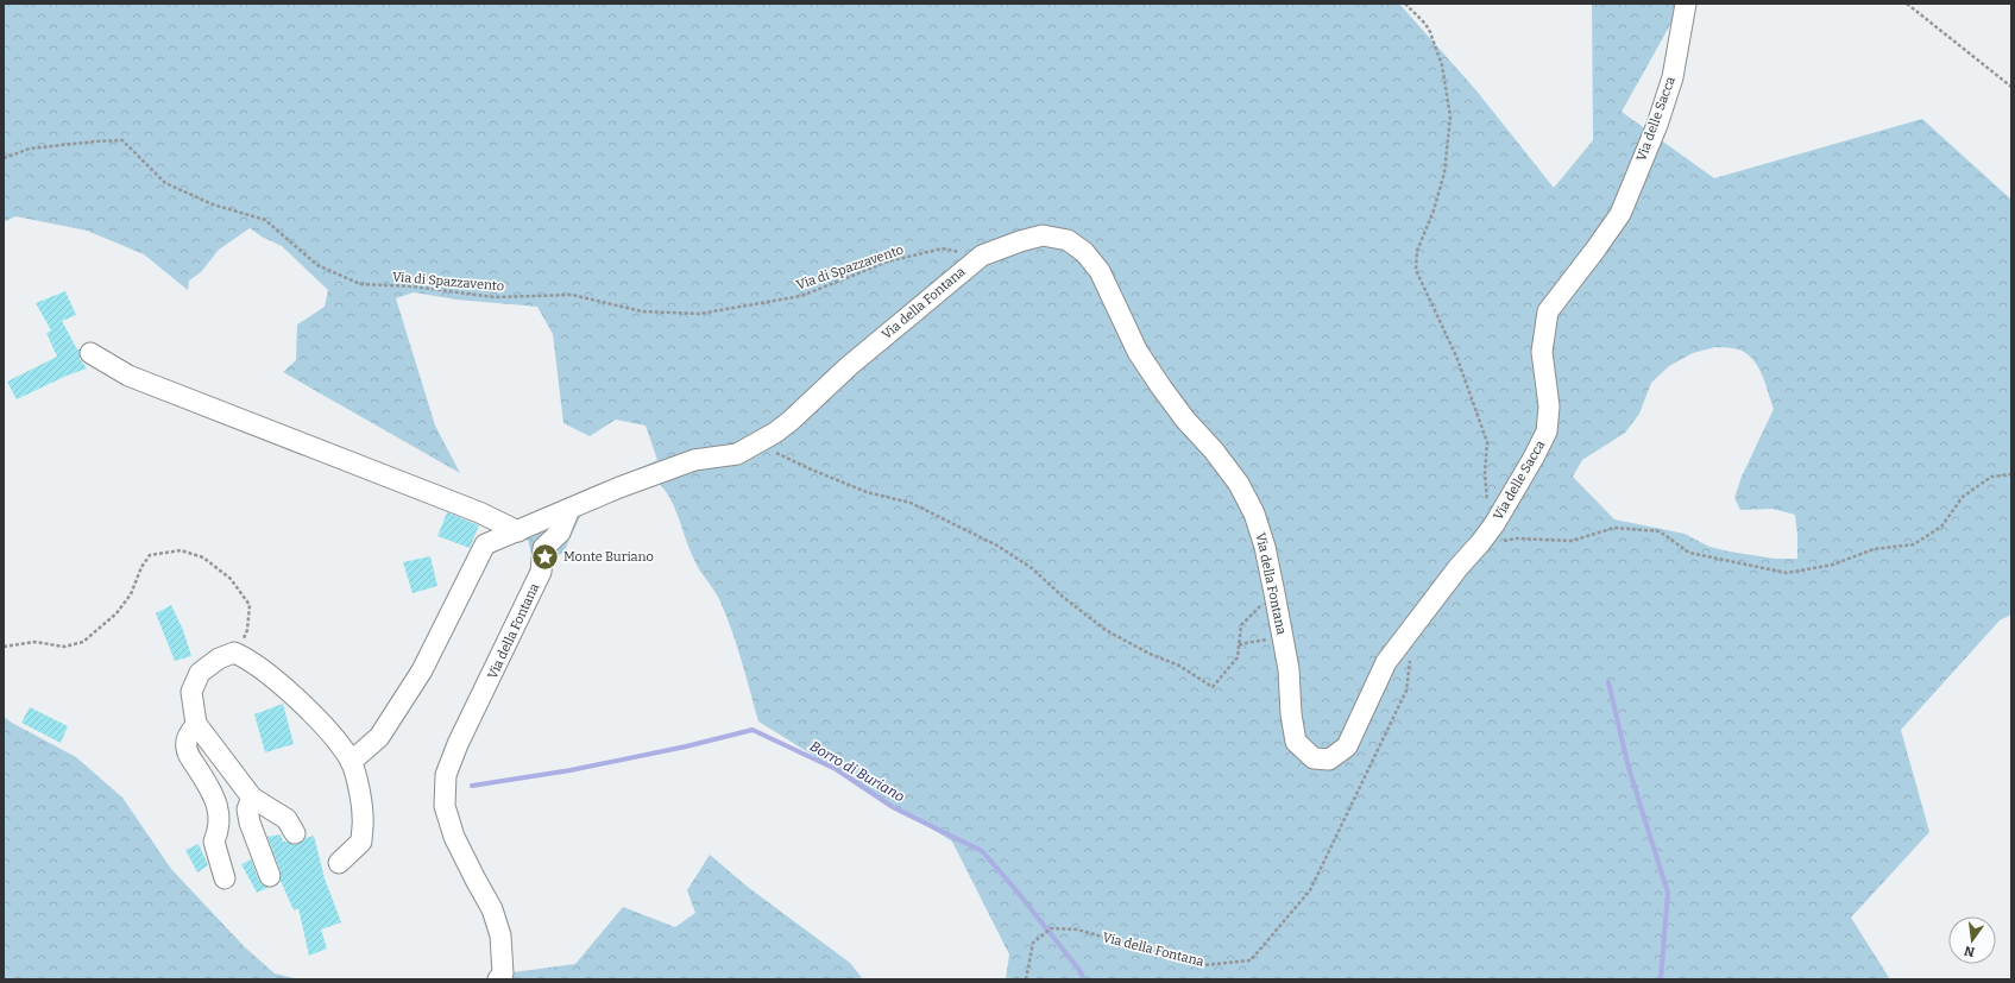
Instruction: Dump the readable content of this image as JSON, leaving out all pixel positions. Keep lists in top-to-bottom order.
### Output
{
  "streets": {
    "street": ["Via delle Sacca", "Via della Fontana"],
    "path": ["Via di Spazzavento"]
  },
  "crossings": [
    ["Via delle Sacca", "Via della Fontana"],
    ["Via di Spazzavento", "Via della Fontana"]
  ],
  "water": ["Borro di Buriano"],
  "places": {
    "place": ["Monte Buriano"]
  },
  "north": "bottom"
}
